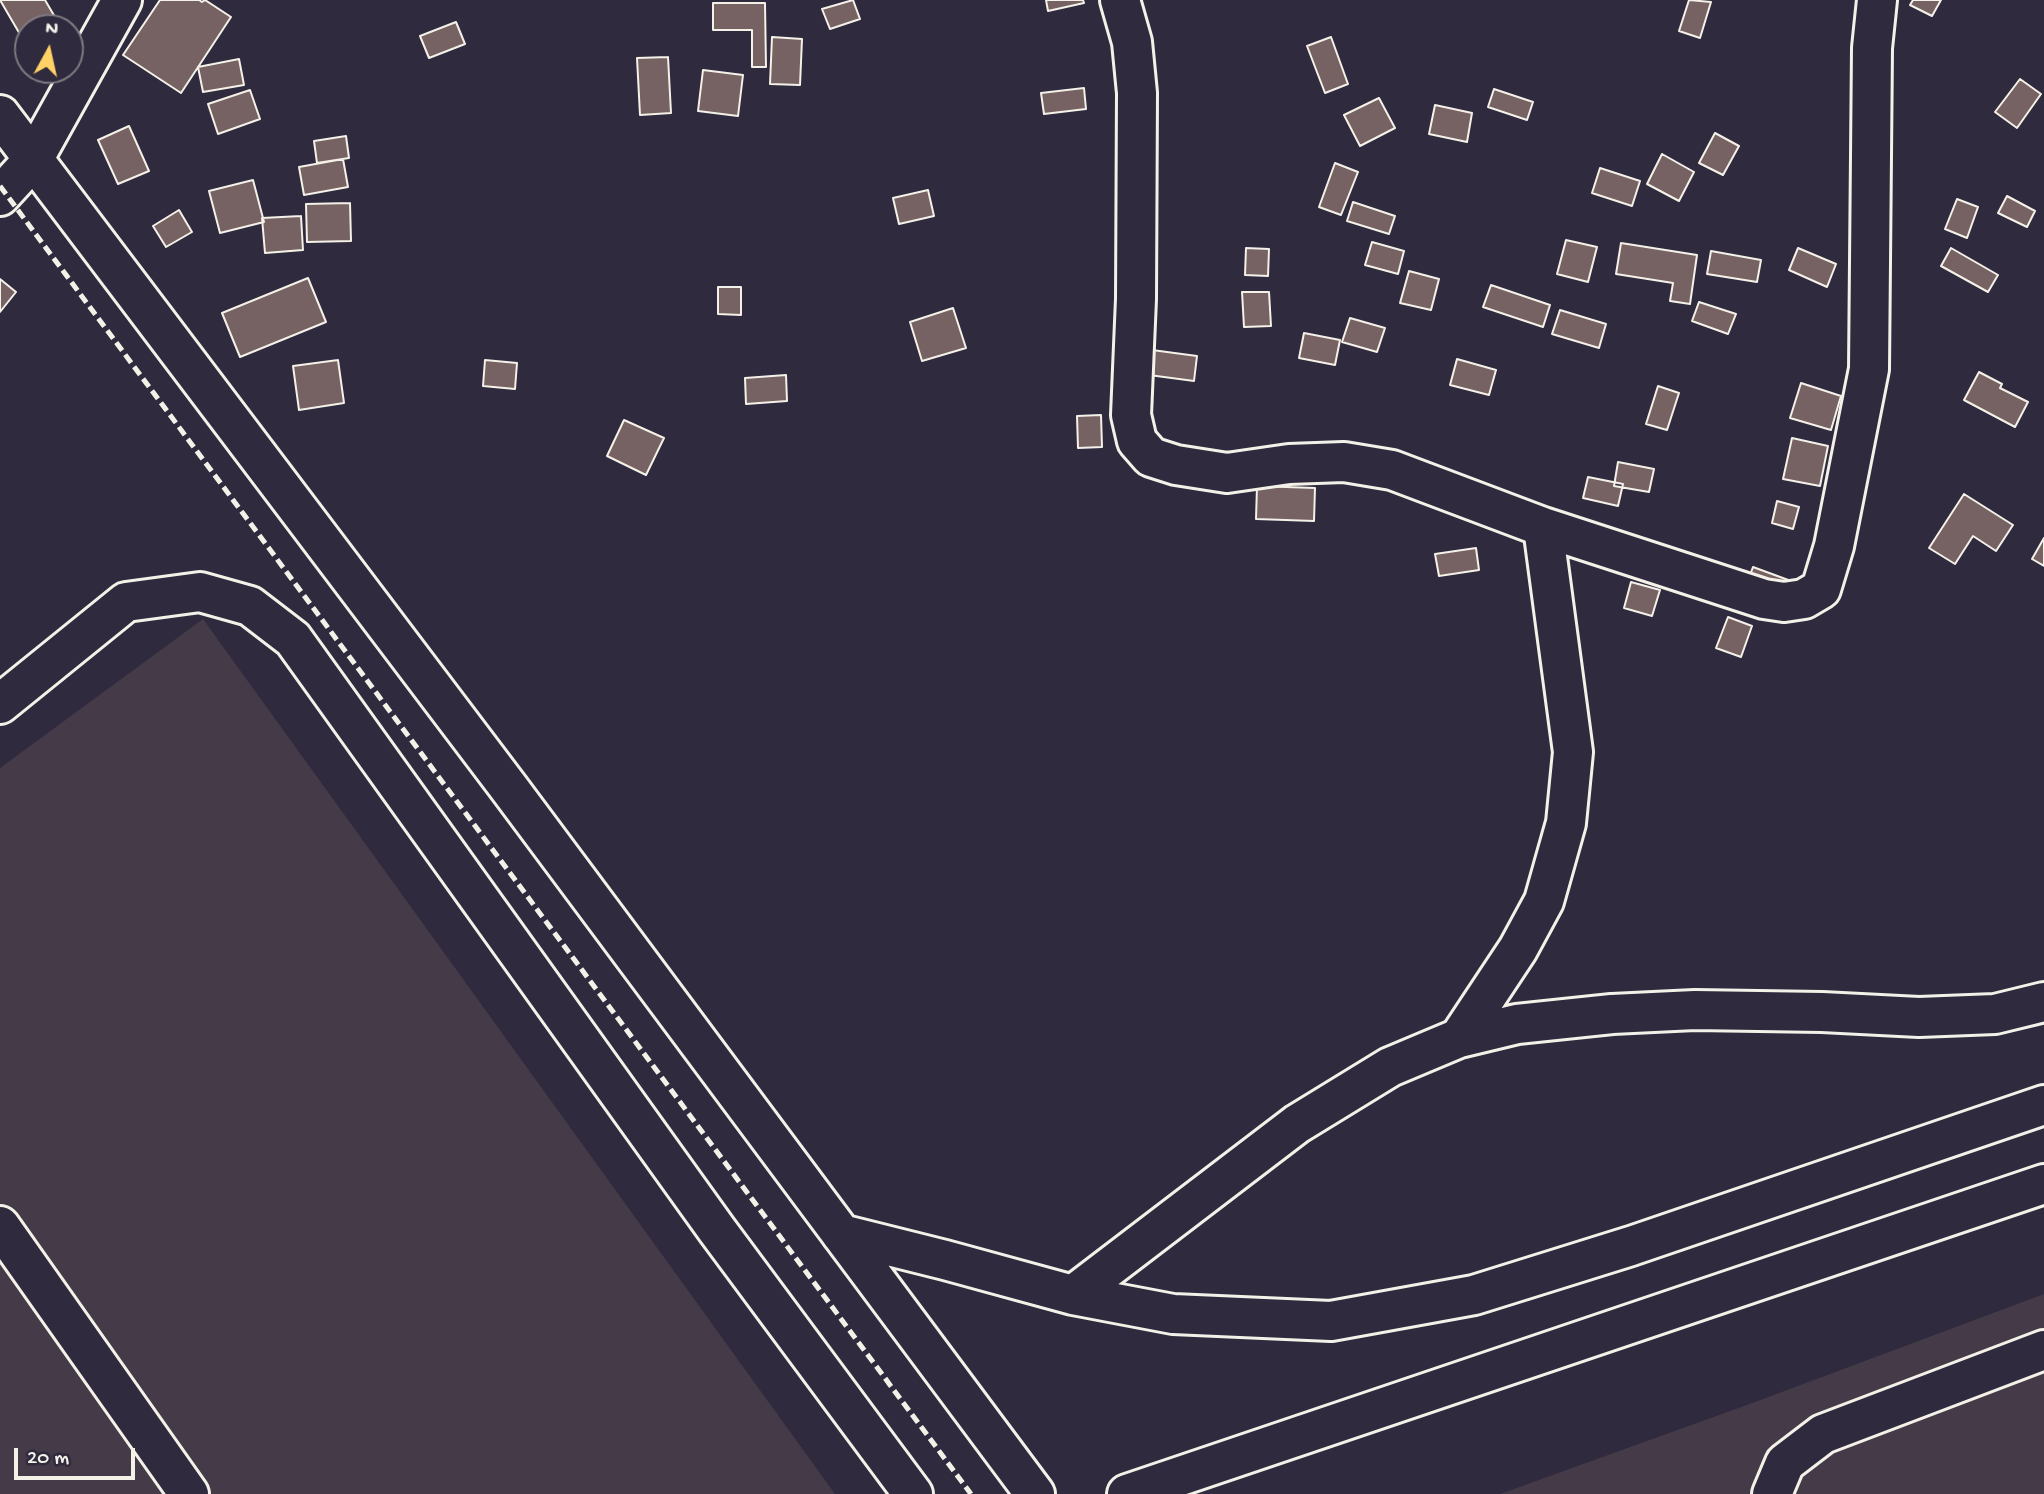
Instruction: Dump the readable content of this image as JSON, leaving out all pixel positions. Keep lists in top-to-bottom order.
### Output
{
  "scale_bar": "20 m",
  "north": "top"
}
